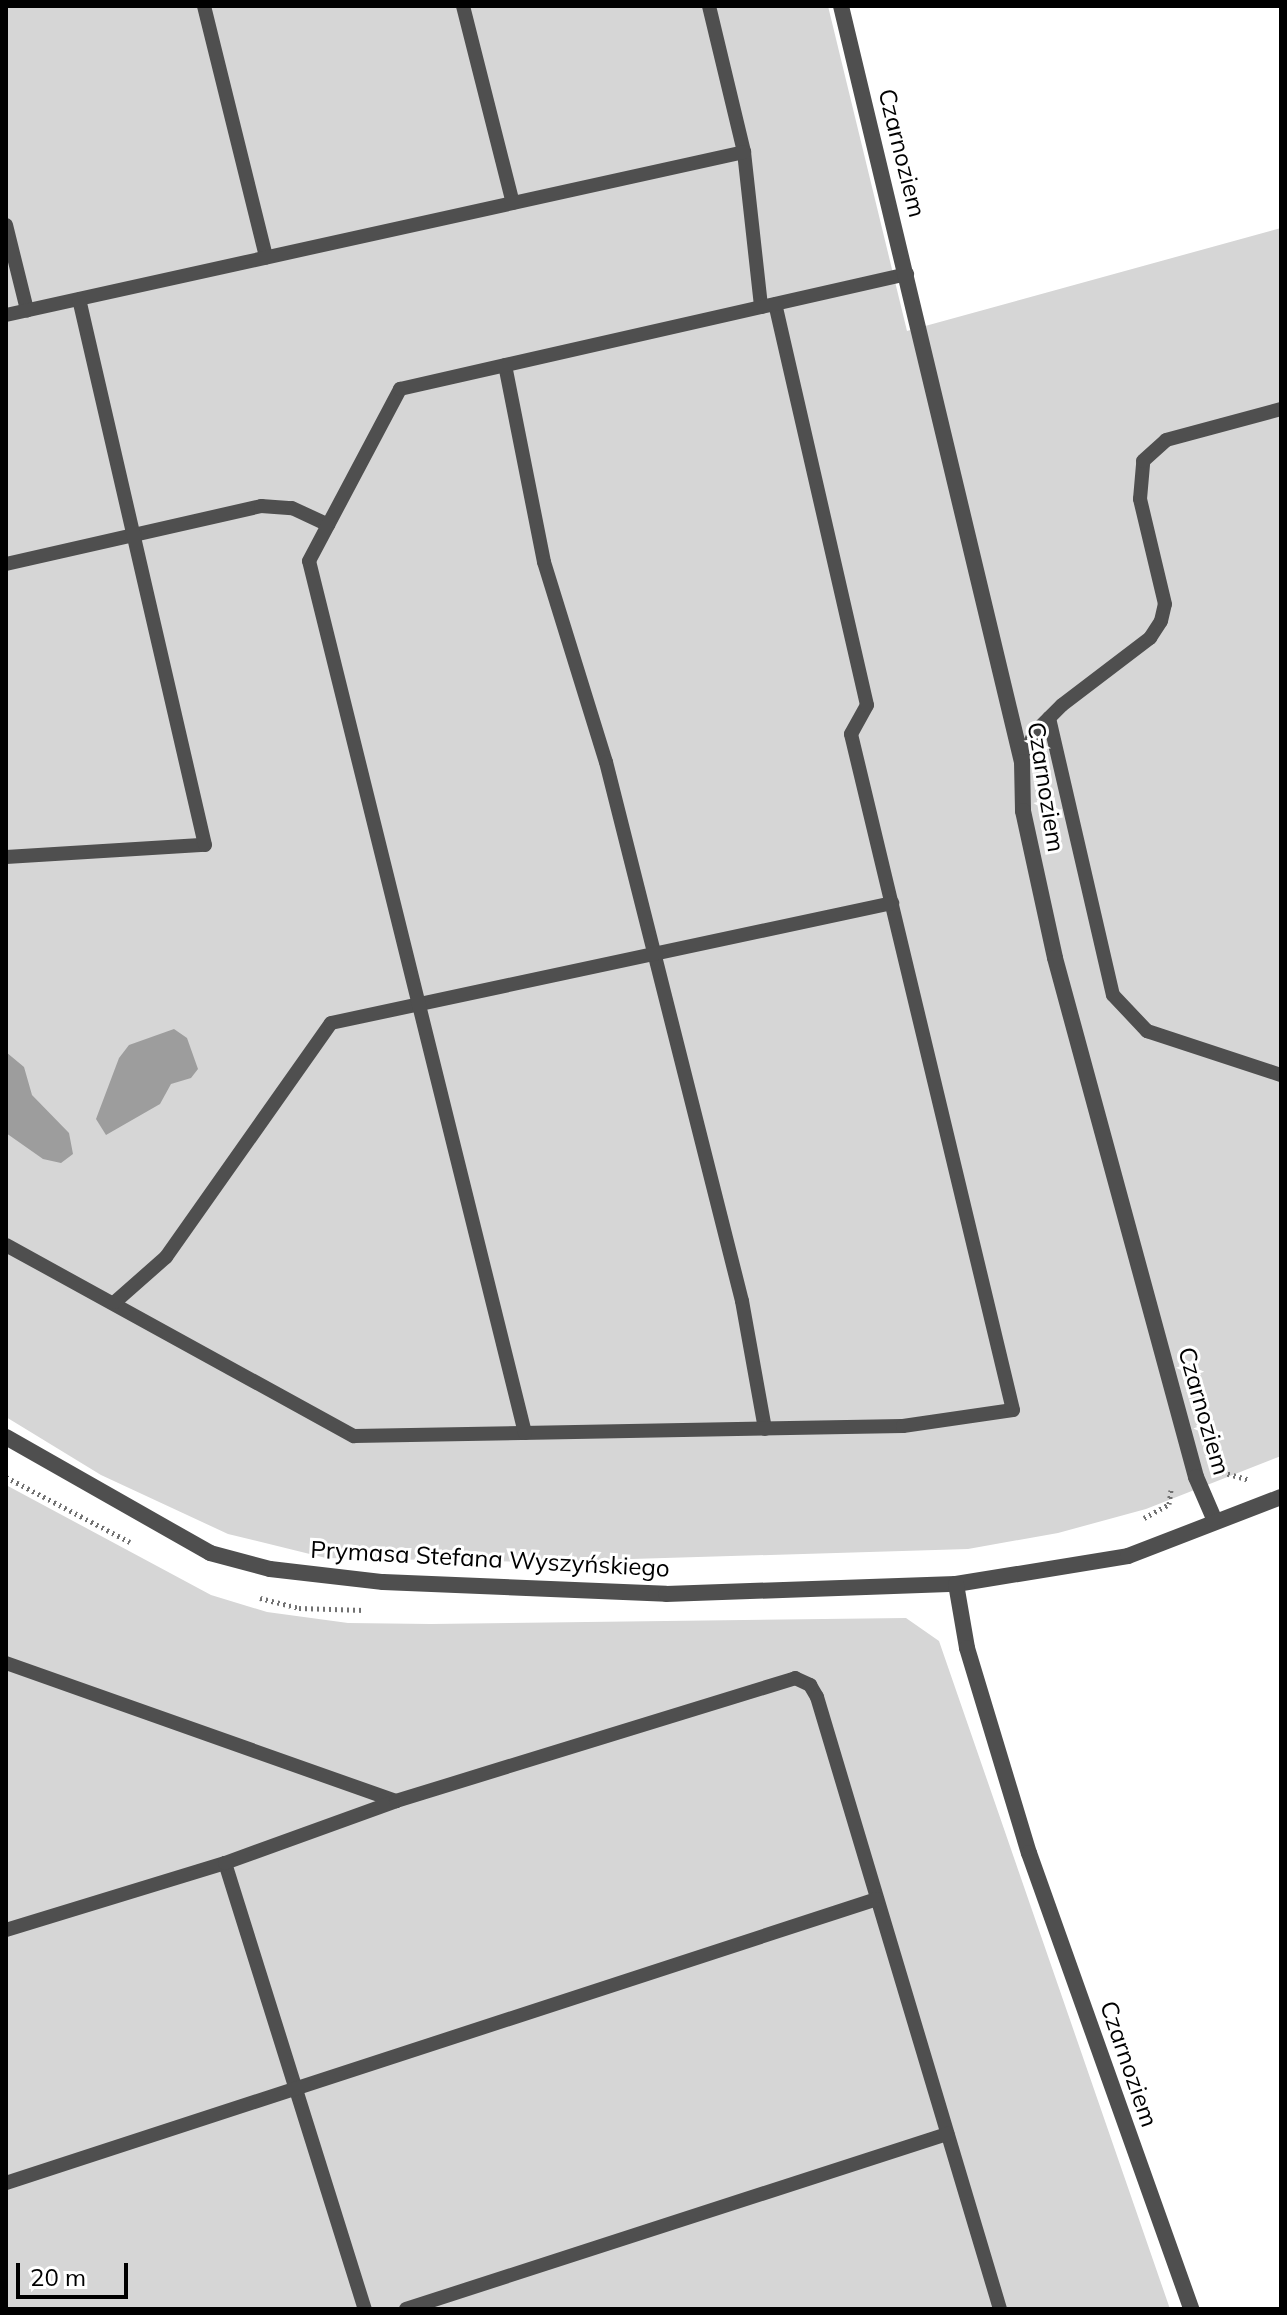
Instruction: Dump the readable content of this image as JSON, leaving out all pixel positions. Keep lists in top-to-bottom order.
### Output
{
  "streets": {
    "street": ["Czarnoziem", "Prymasa Stefana Wyszyńskiego"]
  },
  "crossings": [
    ["Czarnoziem", "Prymasa Stefana Wyszyńskiego"]
  ],
  "scale_bar": "20 m"
}
